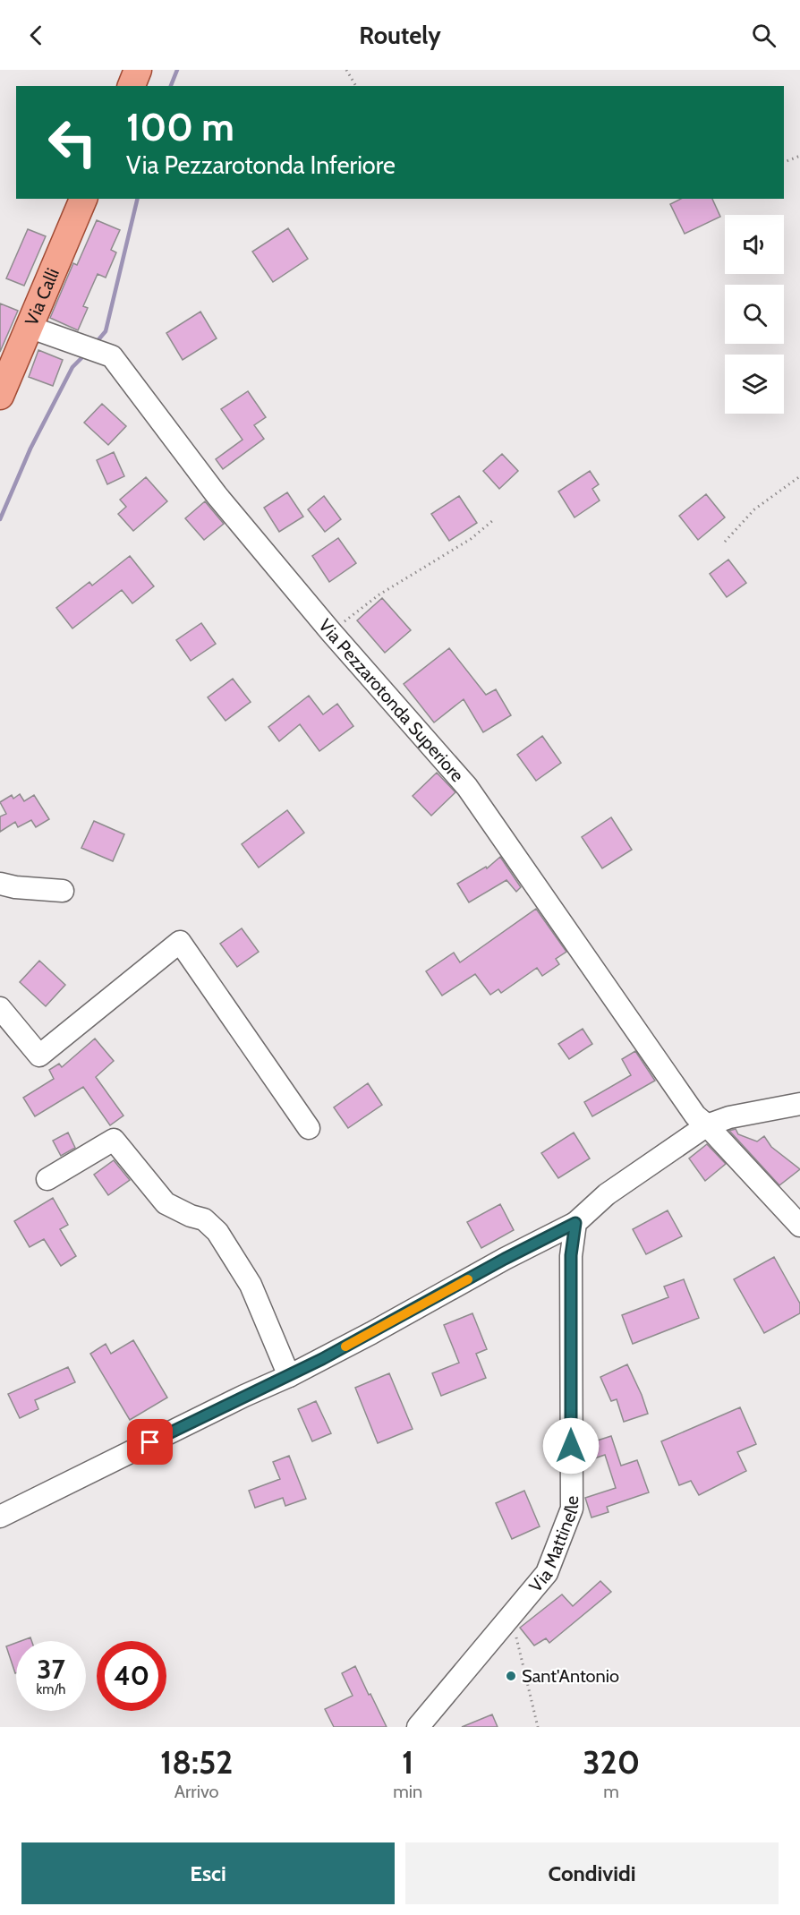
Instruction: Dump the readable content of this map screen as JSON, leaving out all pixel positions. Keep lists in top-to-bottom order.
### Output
{
  "streets": {
    "main road": ["Via Calli"],
    "street": ["Via Pezzarotonda Superiore", "Via Mattinelle"]
  },
  "crossings": [
    ["Via Calli", "Via Pezzarotonda Superiore"]
  ],
  "places": ["Sant'Antonio"],
  "page": {
    "header": "Routely",
    "turn": ["100 m", "Via Pezzarotonda Inferiore"],
    "speed": "37 km/h",
    "limit": "40",
    "eta": [
      "18:52",
      "Arrivo",
      "1",
      "min",
      "320",
      "m"
    ],
    "buttons": ["Esci", "Condividi"]
  }
}
